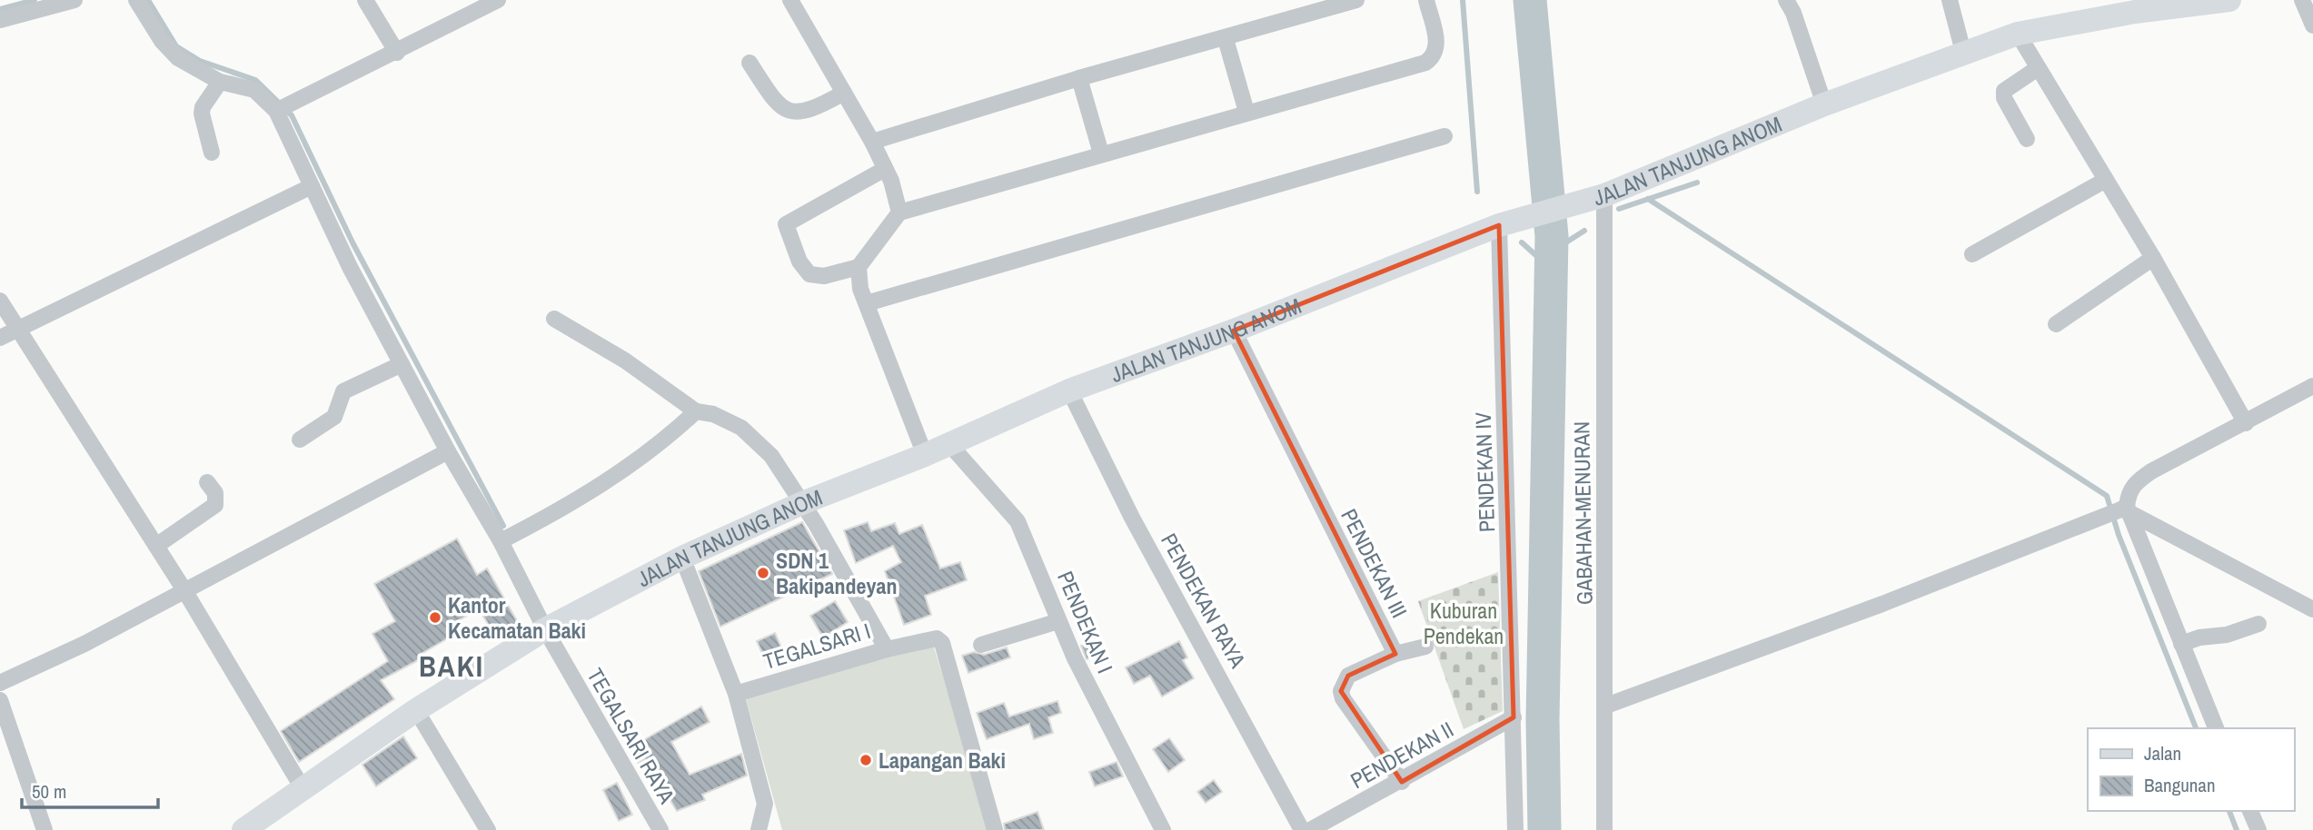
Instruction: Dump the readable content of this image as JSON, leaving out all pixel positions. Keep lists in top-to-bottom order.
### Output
{
  "streets": {
    "main road": ["JALAN TANJUNG ANOM"],
    "street": [
      "PENDEKAN IV",
      "GABAHAN-MENURAN",
      "PENDEKAN III",
      "PENDEKAN RAYA",
      "PENDEKAN I",
      "TEGALSARI I",
      "TEGALSARI RAYA",
      "PENDEKAN II"
    ]
  },
  "crossings": [
    ["JALAN TANJUNG ANOM", "PENDEKAN IV"],
    ["JALAN TANJUNG ANOM", "GABAHAN-MENURAN"],
    ["JALAN TANJUNG ANOM", "PENDEKAN III"],
    ["JALAN TANJUNG ANOM", "PENDEKAN RAYA"],
    ["JALAN TANJUNG ANOM", "PENDEKAN I"],
    ["JALAN TANJUNG ANOM", "TEGALSARI I"],
    ["JALAN TANJUNG ANOM", "TEGALSARI RAYA"],
    ["PENDEKAN IV", "PENDEKAN II"],
    ["PENDEKAN III", "PENDEKAN II"]
  ],
  "districts": ["BAKI"],
  "parks": ["Kuburan Pendekan"],
  "places": ["SDN 1 Bakipandeyan", "Kantor Kecamatan Baki", "Lapangan Baki"],
  "legend": ["Jalan", "Bangunan"],
  "scale_bar": "50 m"
}
